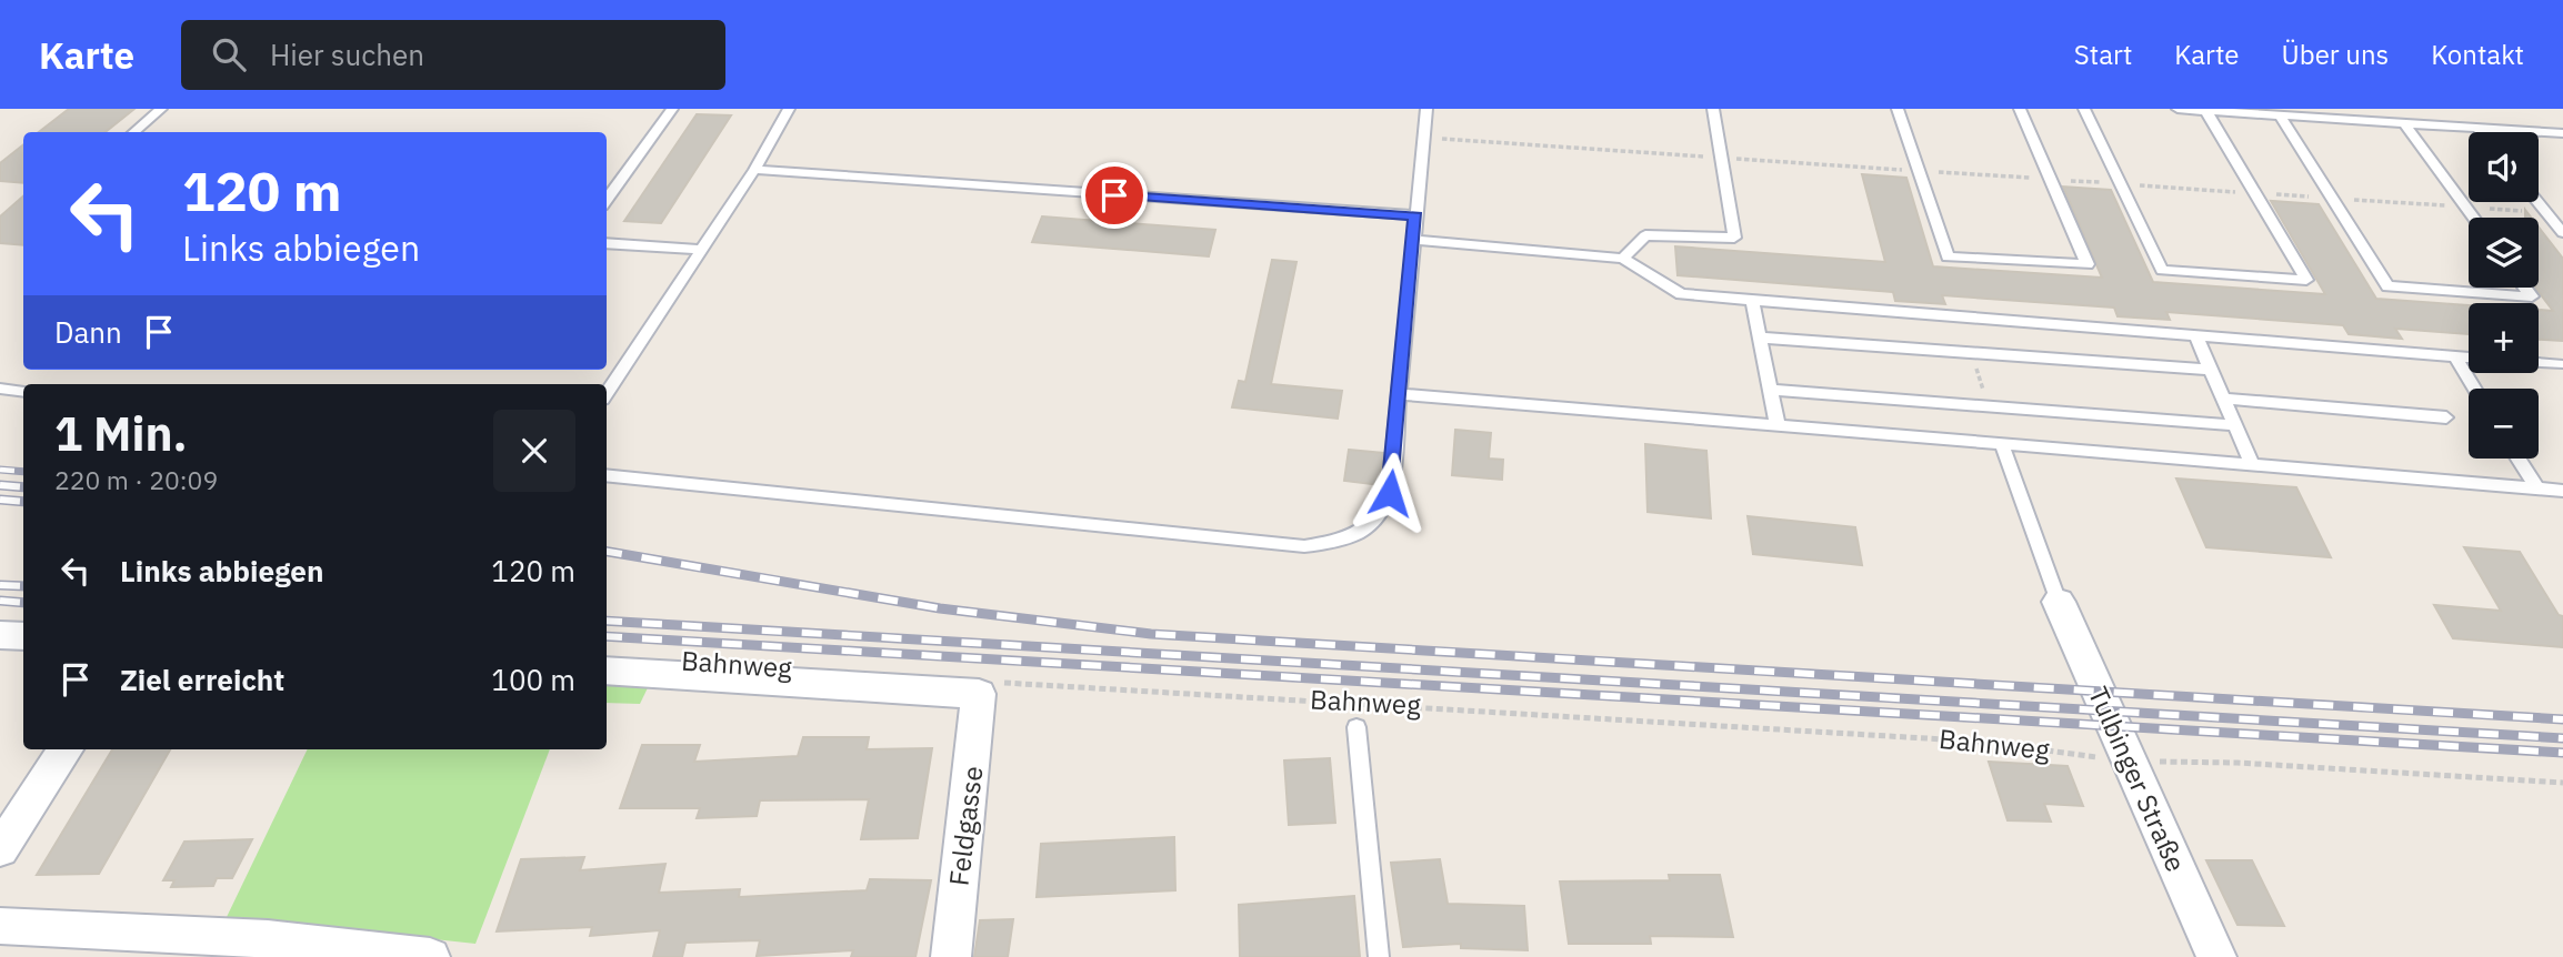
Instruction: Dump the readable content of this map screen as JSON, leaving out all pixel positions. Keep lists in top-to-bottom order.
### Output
{
  "streets": {
    "street": ["Bahnweg", "Tulbinger Straße", "Feldgasse"]
  },
  "crossings": [
    ["Bahnweg", "Tulbinger Straße"],
    ["Bahnweg", "Feldgasse"]
  ],
  "page": {
    "header": "Karte",
    "search": "Hier suchen",
    "nav": [
      "Start",
      "Karte",
      "Über uns",
      "Kontakt"
    ],
    "map_buttons": ["+", "−"],
    "turn": ["120 m", "Links abbiegen"],
    "then": "Dann",
    "heading": ["1 Min.", "220 m · 20:09"],
    "list": [
      {
        "name": "Links abbiegen",
        "value": "120 m"
      },
      {
        "name": "Ziel erreicht",
        "value": "100 m"
      }
    ]
  }
}
